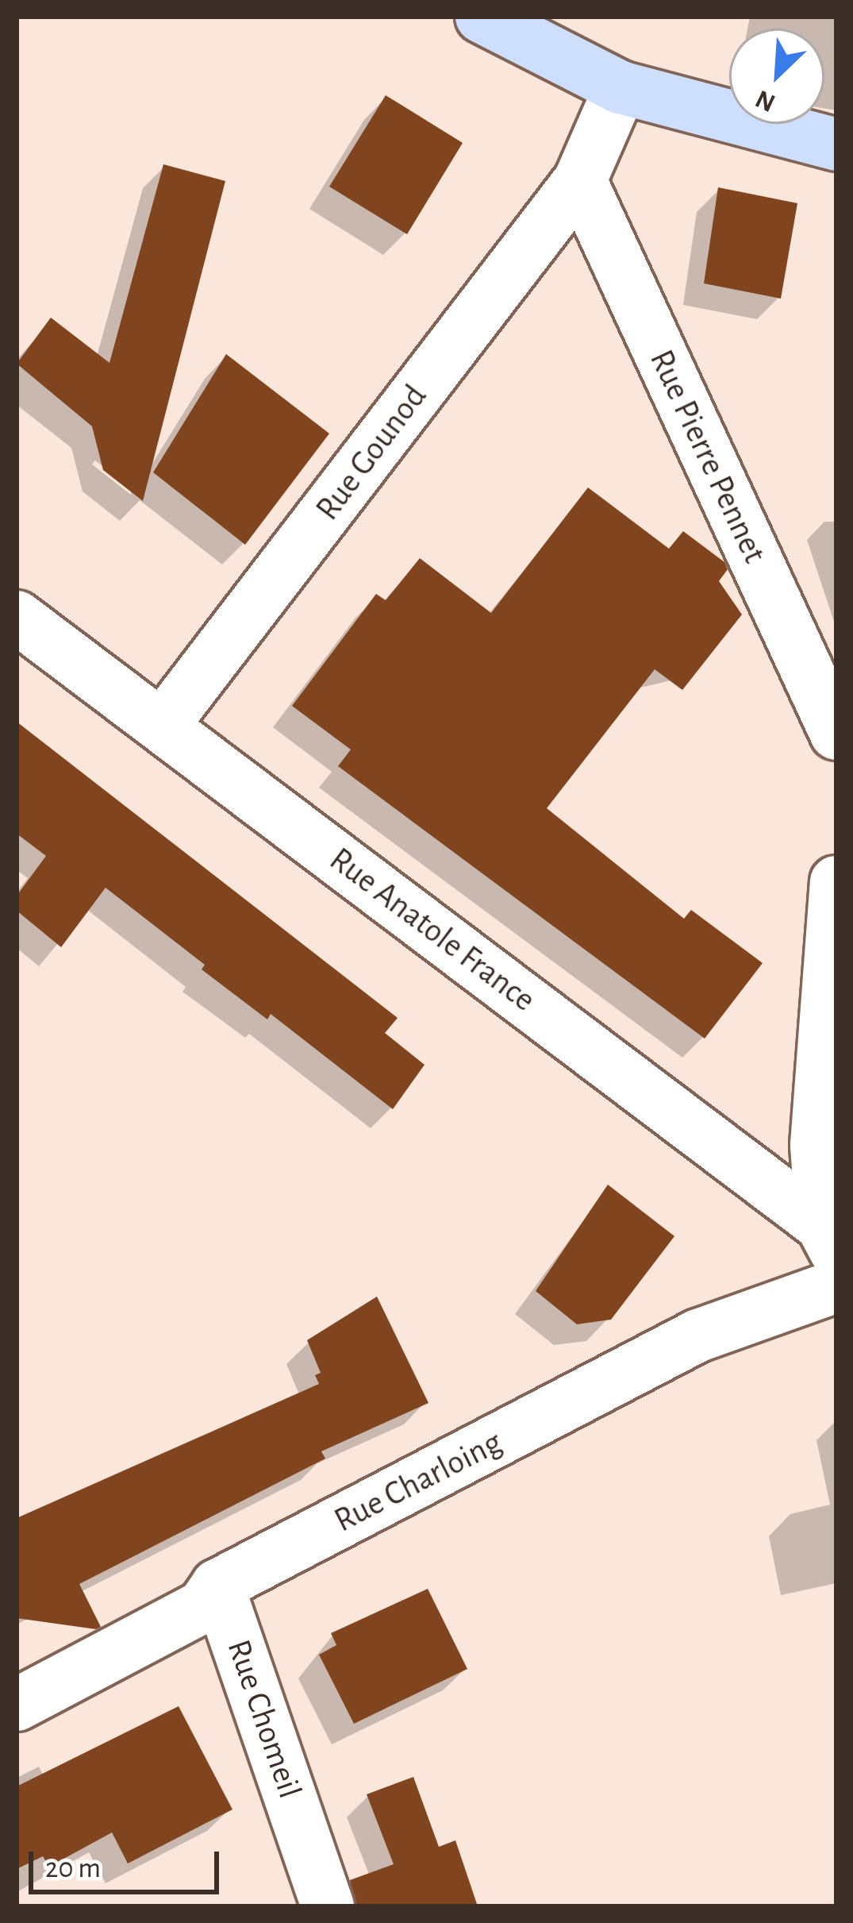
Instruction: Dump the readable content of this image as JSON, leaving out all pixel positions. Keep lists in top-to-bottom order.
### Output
{
  "streets": {
    "street": [
      "Rue Gounod",
      "Rue Pierre Pennet",
      "Rue Anatole France",
      "Rue Charloing",
      "Rue Chomeil"
    ]
  },
  "crossings": [
    ["Rue Gounod", "Rue Pierre Pennet"],
    ["Rue Gounod", "Rue Anatole France"],
    ["Rue Charloing", "Rue Chomeil"]
  ],
  "scale_bar": "20 m",
  "north": "bottom left"
}
